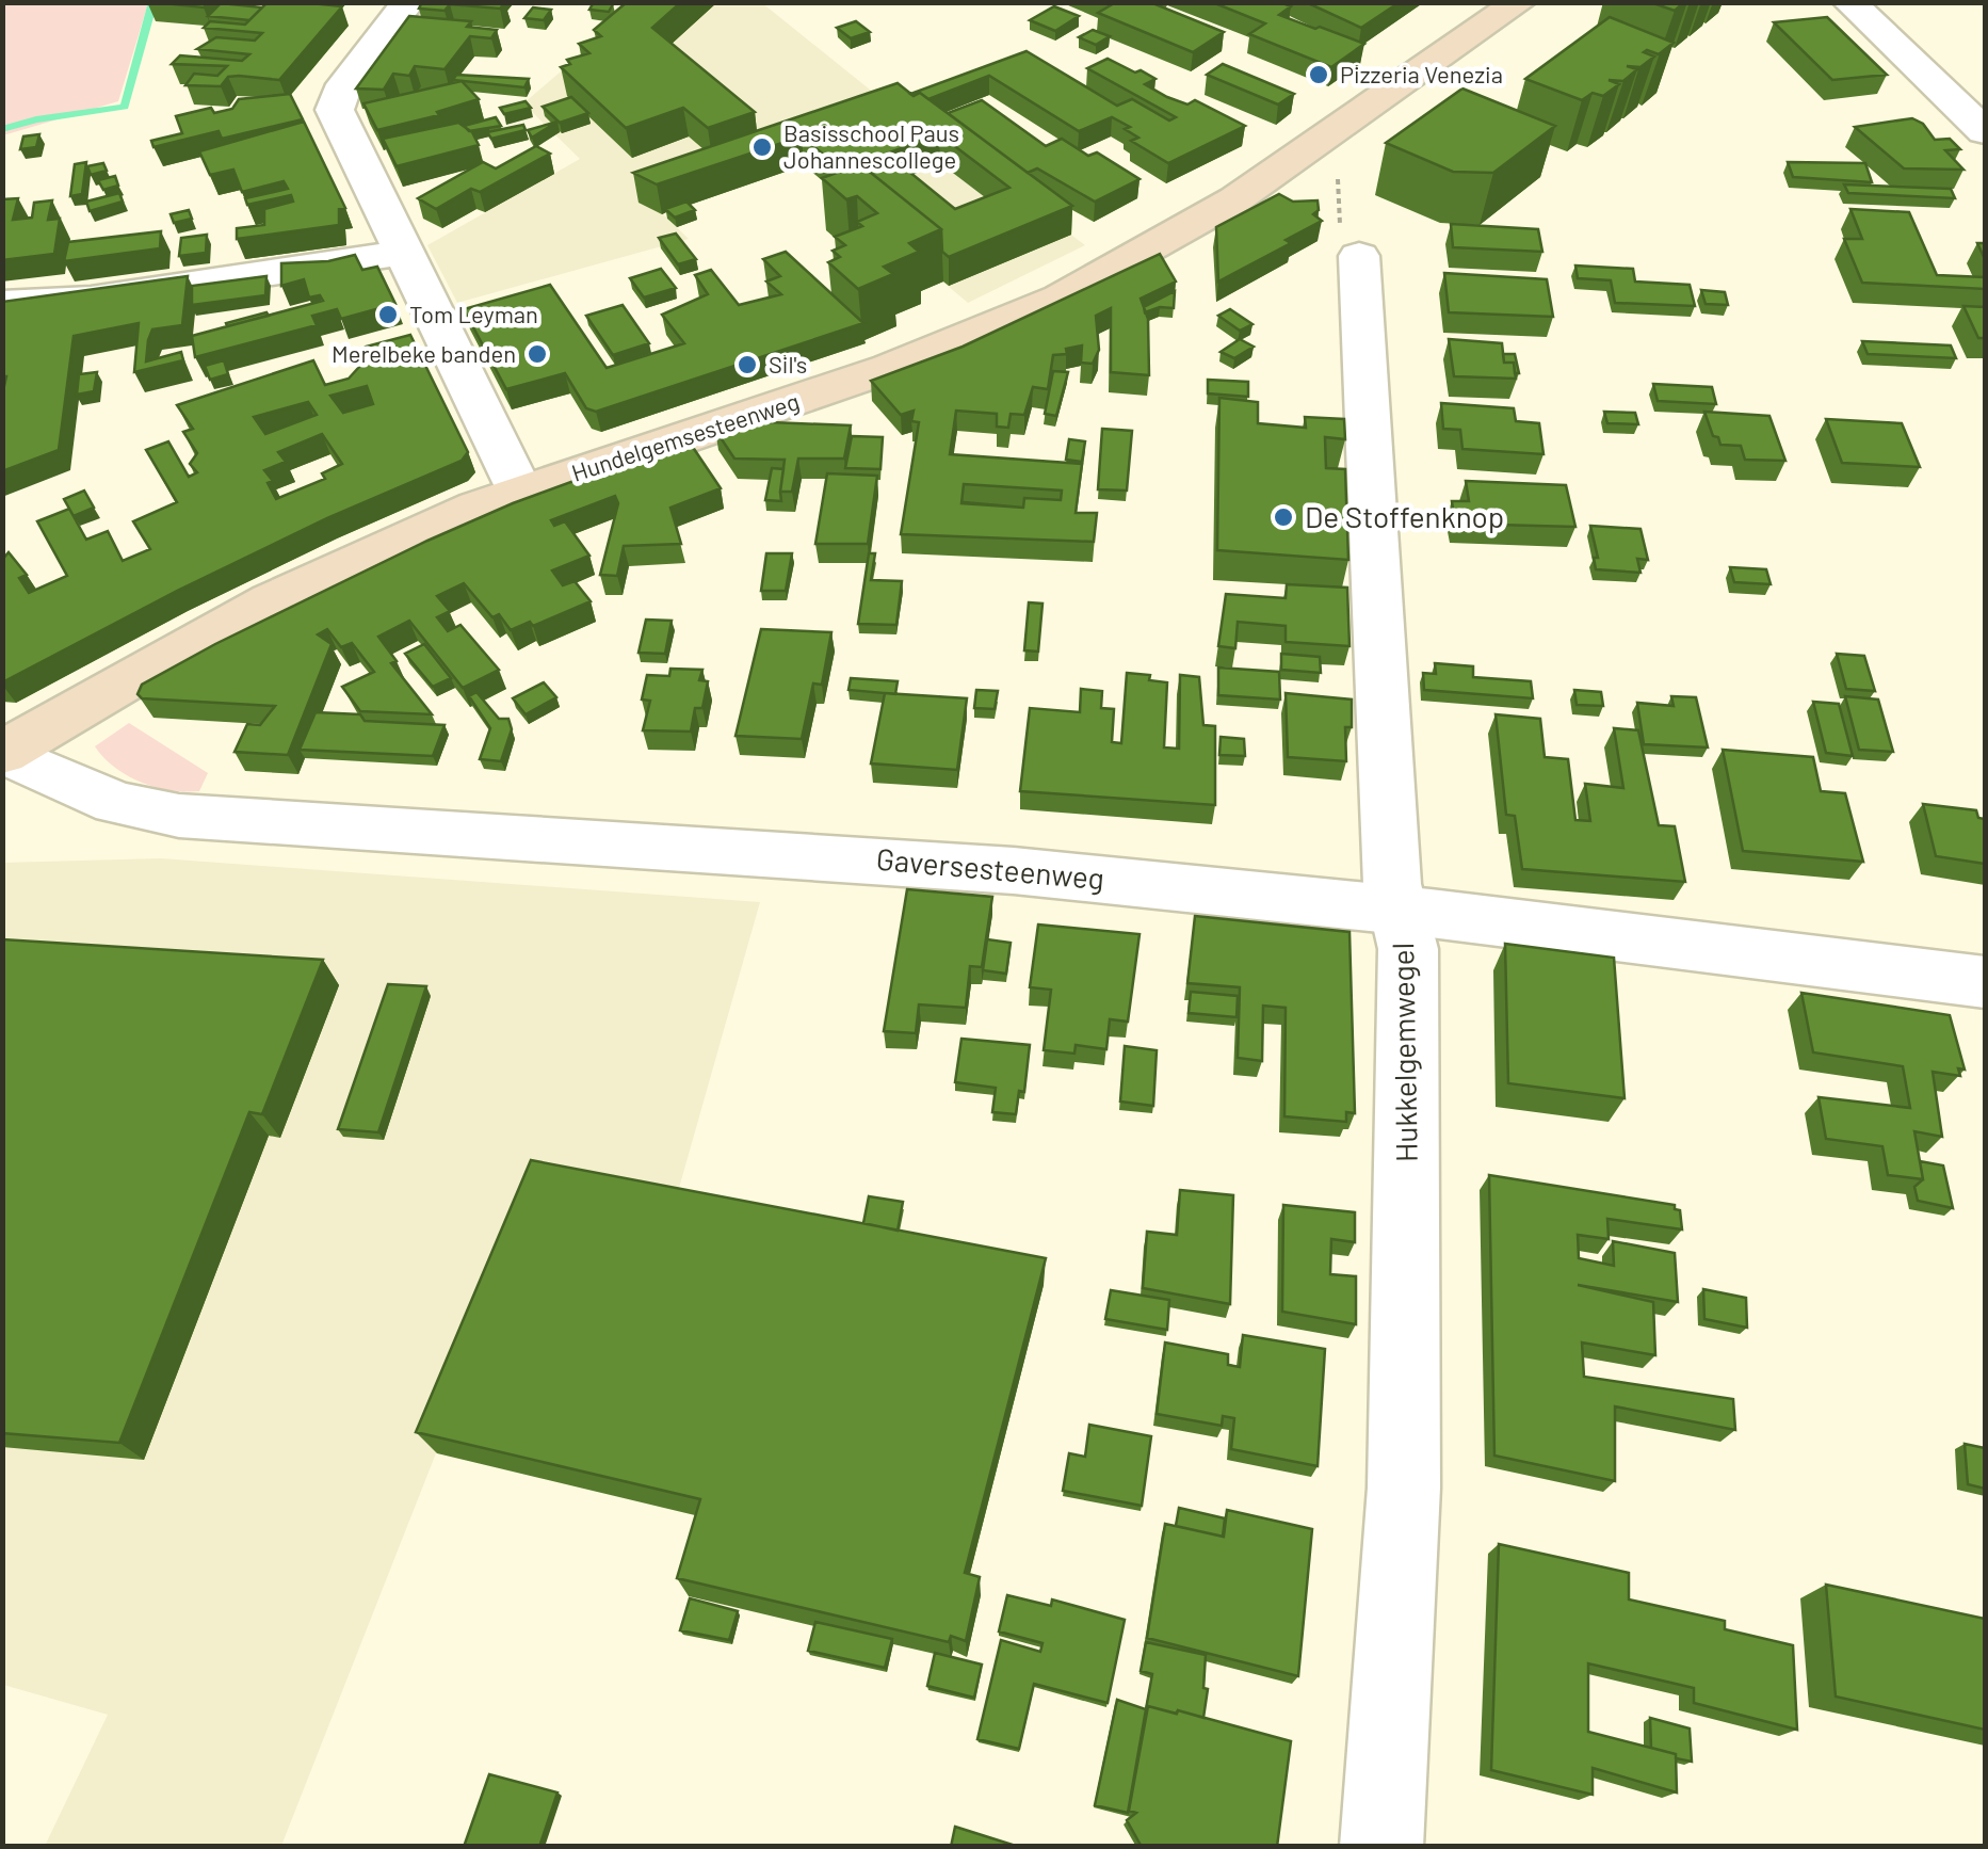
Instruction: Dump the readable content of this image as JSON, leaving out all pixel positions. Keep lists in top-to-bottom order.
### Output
{
  "streets": {
    "main road": ["Hundelgemsesteenweg"],
    "street": ["Gaversesteenweg", "Hukkelgemwegel"]
  },
  "crossings": [
    ["Hundelgemsesteenweg", "Gaversesteenweg"],
    ["Gaversesteenweg", "Hukkelgemwegel"]
  ],
  "places": [
    "Pizzeria Venezia",
    "Basisschool Paus Johannescollege",
    "Tom Leyman",
    "Merelbeke banden",
    "Sil's",
    "De Stoffenknop"
  ]
}
